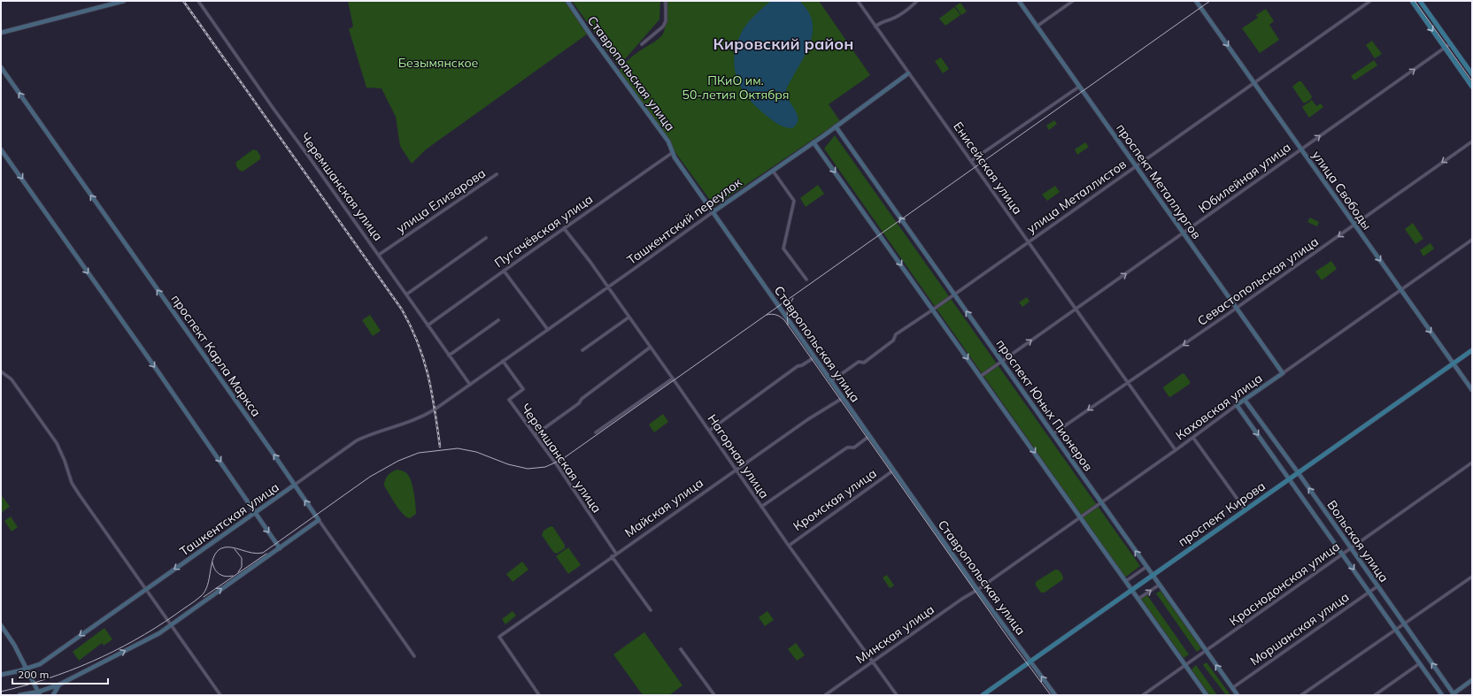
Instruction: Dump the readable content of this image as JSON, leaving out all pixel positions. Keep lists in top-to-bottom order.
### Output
{
  "streets": {
    "main road": ["проспект Кирова"],
    "street": [
      "Ставропольская улица",
      "Енисейская улица",
      "Юбилейная улица",
      "проспект Металлургов",
      "Черемшанская улица",
      "улица Свободы",
      "улица Металлистов",
      "улица Елизарова",
      "Ташкентский переулок",
      "Пугачёвская улица",
      "Севастопольская улица",
      "проспект Карла Маркса",
      "проспект Юных Пионеров",
      "Каховская улица",
      "Нагорная улица",
      "Кромская улица",
      "Майская улица",
      "Ташкентская улица",
      "Вольская улица",
      "Краснодонская улица",
      "Моршанская улица",
      "Минская улица"
    ]
  },
  "crossings": [
    ["Ставропольская улица", "улица Металлистов"],
    ["Ставропольская улица", "Ташкентский переулок"],
    ["Ставропольская улица", "Пугачёвская улица"],
    ["Ставропольская улица", "Каховская улица"],
    ["Ставропольская улица", "Кромская улица"],
    ["Ставропольская улица", "Майская улица"],
    ["Ставропольская улица", "проспект Кирова"],
    ["Ставропольская улица", "Минская улица"],
    ["Енисейская улица", "Юбилейная улица"],
    ["Енисейская улица", "улица Металлистов"],
    ["Енисейская улица", "Ташкентский переулок"],
    ["Енисейская улица", "Севастопольская улица"],
    ["Енисейская улица", "Каховская улица"],
    ["Юбилейная улица", "проспект Металлургов"],
    ["Юбилейная улица", "улица Свободы"],
    ["Юбилейная улица", "проспект Юных Пионеров"],
    ["проспект Металлургов", "улица Металлистов"],
    ["проспект Металлургов", "Севастопольская улица"],
    ["проспект Металлургов", "Каховская улица"],
    ["Черемшанская улица", "улица Елизарова"],
    ["Черемшанская улица", "Ташкентский переулок"],
    ["Черемшанская улица", "Пугачёвская улица"],
    ["Черемшанская улица", "Майская улица"],
    ["Черемшанская улица", "Ташкентская улица"],
    ["улица Свободы", "улица Металлистов"],
    ["улица Свободы", "Севастопольская улица"],
    ["улица Свободы", "Каховская улица"],
    ["улица Свободы", "проспект Кирова"],
    ["улица Металлистов", "проспект Юных Пионеров"],
    ["Ташкентский переулок", "проспект Юных Пионеров"],
    ["Ташкентский переулок", "Нагорная улица"],
    ["Ташкентский переулок", "Ташкентская улица"],
    ["Пугачёвская улица", "Нагорная улица"],
    ["Севастопольская улица", "проспект Юных Пионеров"],
    ["проспект Карла Маркса", "Ташкентская улица"],
    ["проспект Юных Пионеров", "Каховская улица"],
    ["проспект Юных Пионеров", "проспект Кирова"],
    ["проспект Юных Пионеров", "Краснодонская улица"],
    ["проспект Юных Пионеров", "Моршанская улица"],
    ["Каховская улица", "Вольская улица"],
    ["Каховская улица", "Минская улица"],
    ["Нагорная улица", "Кромская улица"],
    ["Нагорная улица", "Майская улица"],
    ["Нагорная улица", "Минская улица"],
    ["проспект Кирова", "Вольская улица"],
    ["Вольская улица", "Краснодонская улица"],
    ["Вольская улица", "Моршанская улица"]
  ],
  "one_way": [
    "Юбилейная улица",
    "улица Свободы",
    "Севастопольская улица",
    "проспект Карла Маркса"
  ],
  "districts": ["Кировский район"],
  "parks": ["Безымянское", "ПКиО им. 50-летия Октября"],
  "scale_bar": "200 m"
}
